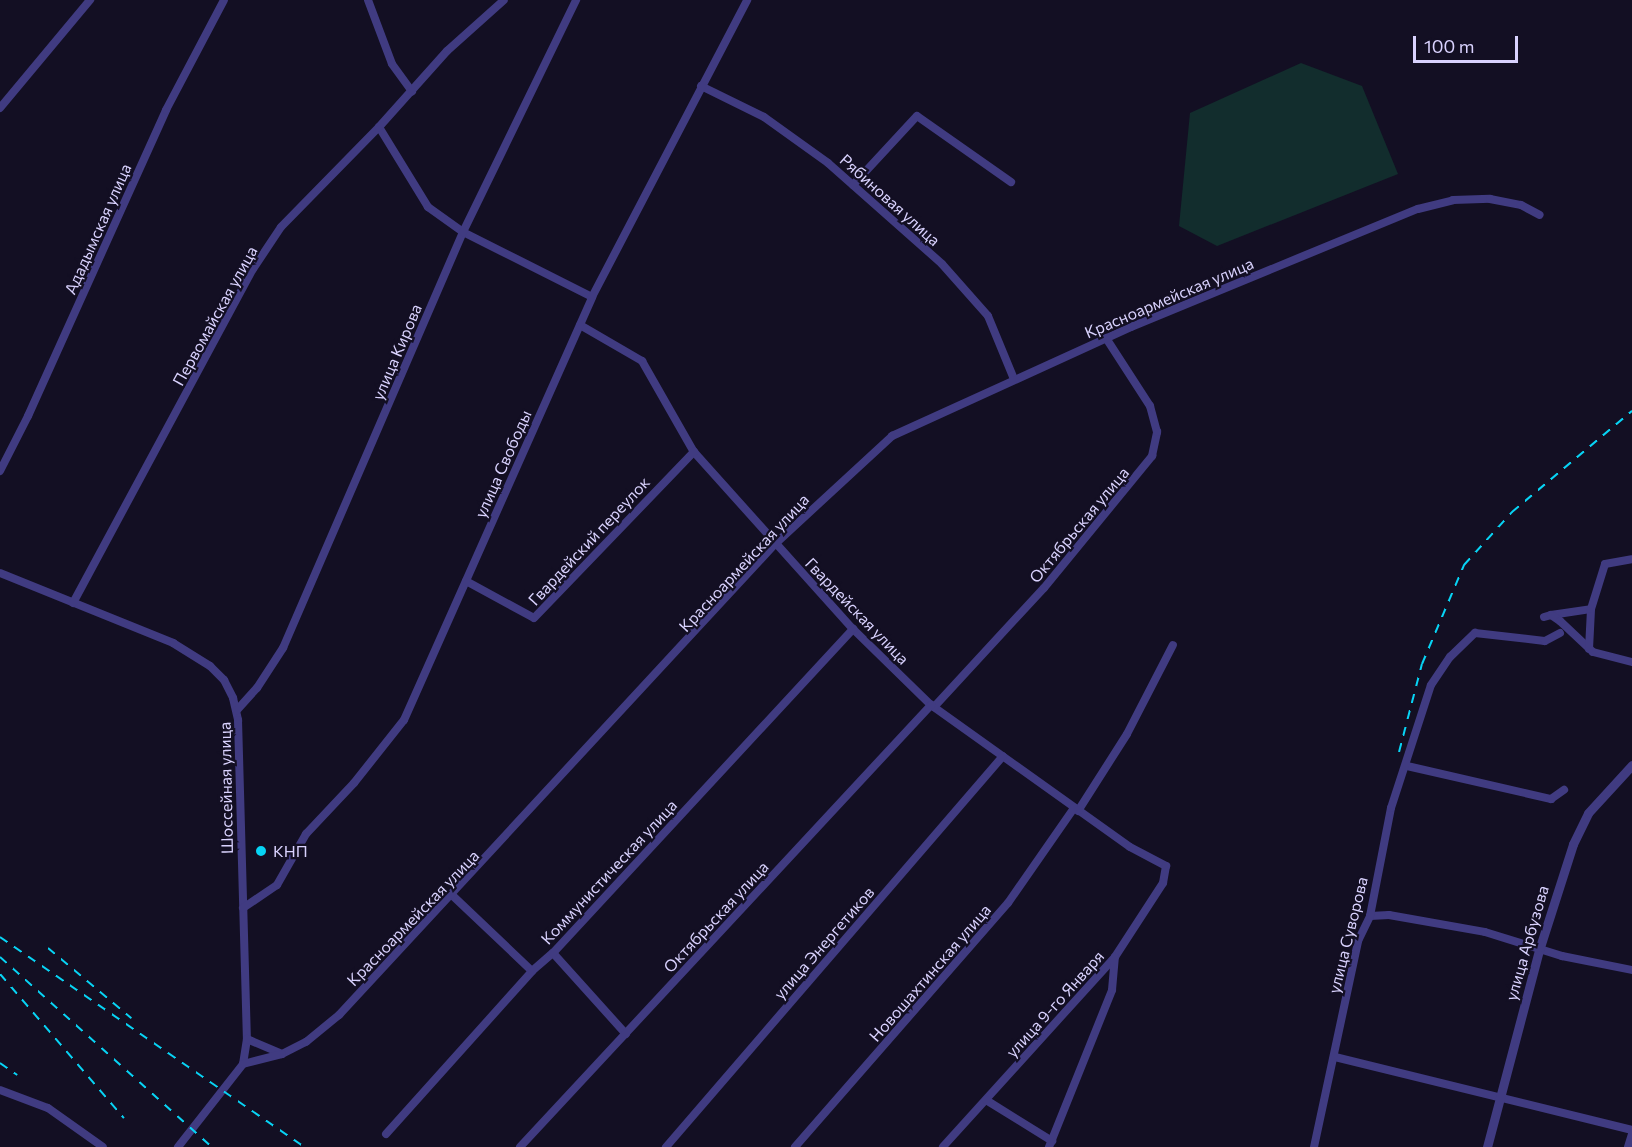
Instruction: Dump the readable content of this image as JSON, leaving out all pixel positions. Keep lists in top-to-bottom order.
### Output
{
  "streets": {
    "street": [
      "Рябиновая улица",
      "Ададымская улица",
      "Красноармейская улица",
      "Первомайская улица",
      "улица Кирова",
      "улица Свободы",
      "Октябрьская улица",
      "Гвардейский переулок",
      "Гвардейская улица",
      "Шоссейная улица",
      "Коммунистическая улица",
      "улица Суворова",
      "улица Энергетиков",
      "улица Арбузова",
      "Новошахтинская улица",
      "улица 9-го Января"
    ]
  },
  "crossings": [
    ["Рябиновая улица", "Красноармейская улица"],
    ["Рябиновая улица", "улица Свободы"],
    ["Красноармейская улица", "Октябрьская улица"],
    ["Красноармейская улица", "Гвардейская улица"],
    ["Красноармейская улица", "Шоссейная улица"],
    ["Первомайская улица", "Шоссейная улица"],
    ["улица Кирова", "Шоссейная улица"],
    ["улица Свободы", "Гвардейский переулок"],
    ["улица Свободы", "Гвардейская улица"],
    ["улица Свободы", "Шоссейная улица"],
    ["Октябрьская улица", "Гвардейская улица"],
    ["Гвардейский переулок", "Гвардейская улица"],
    ["Гвардейская улица", "Коммунистическая улица"],
    ["Гвардейская улица", "улица Энергетиков"],
    ["Гвардейская улица", "Новошахтинская улица"],
    ["Гвардейская улица", "улица 9-го Января"]
  ],
  "places": ["КНП"],
  "scale_bar": "100 m"
}
